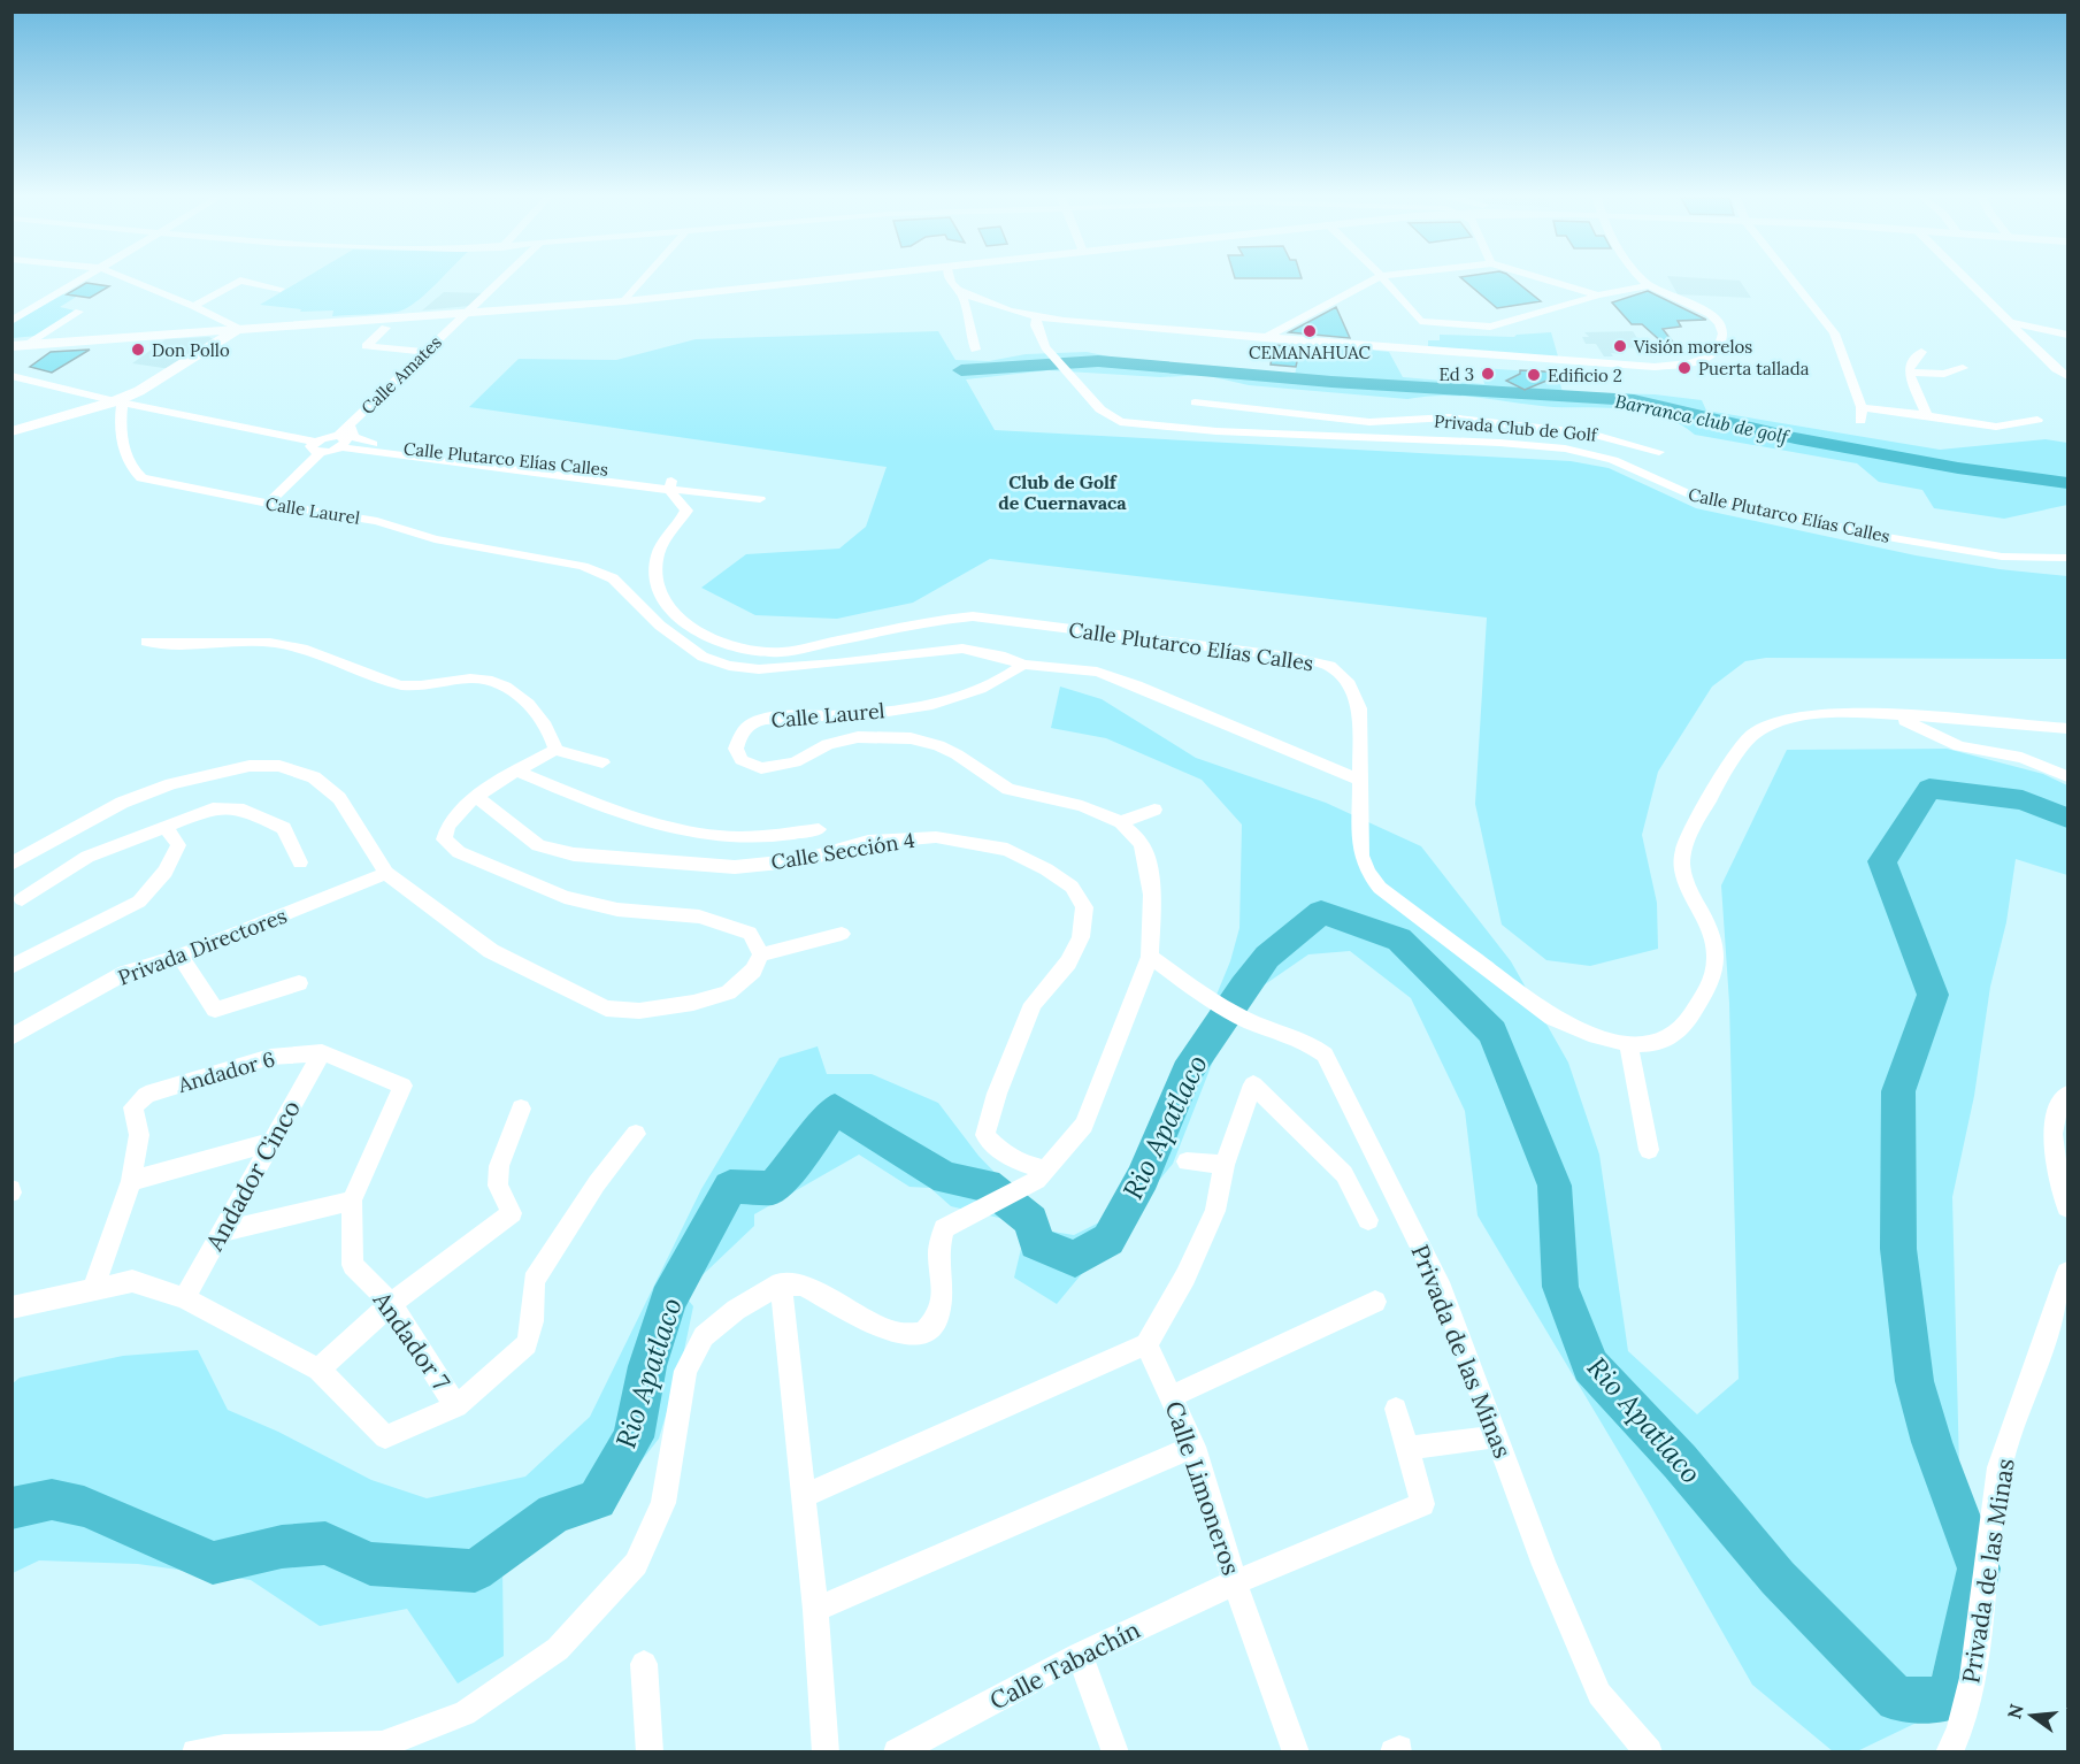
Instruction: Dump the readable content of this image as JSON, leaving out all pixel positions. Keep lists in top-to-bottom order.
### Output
{
  "streets": {
    "street": [
      "Calle Amates",
      "Privada Club de Golf",
      "Calle Plutarco Elías Calles",
      "Calle Laurel",
      "Calle Sección 4",
      "Privada Directores",
      "Andador 6",
      "Andador Cinco",
      "Andador 7",
      "Privada de las Minas",
      "Calle Limoneros",
      "Calle Tabachín"
    ]
  },
  "crossings": [
    ["Calle Amates", "Calle Plutarco Elías Calles"],
    ["Calle Plutarco Elías Calles", "Calle Laurel"],
    ["Calle Laurel", "Calle Sección 4"],
    ["Calle Laurel", "Privada de las Minas"],
    ["Andador 6", "Andador Cinco"],
    ["Andador 6", "Andador 7"],
    ["Calle Limoneros", "Calle Tabachín"]
  ],
  "districts": ["Club de Golf de Cuernavaca"],
  "water": ["Barranca club de golf", "Rio Apatlaco"],
  "places": [
    "CEMANAHUAC",
    "Visión morelos",
    "Don Pollo",
    "Puerta tallada",
    "Ed 3",
    "Edificio 2"
  ],
  "north": "left"
}
